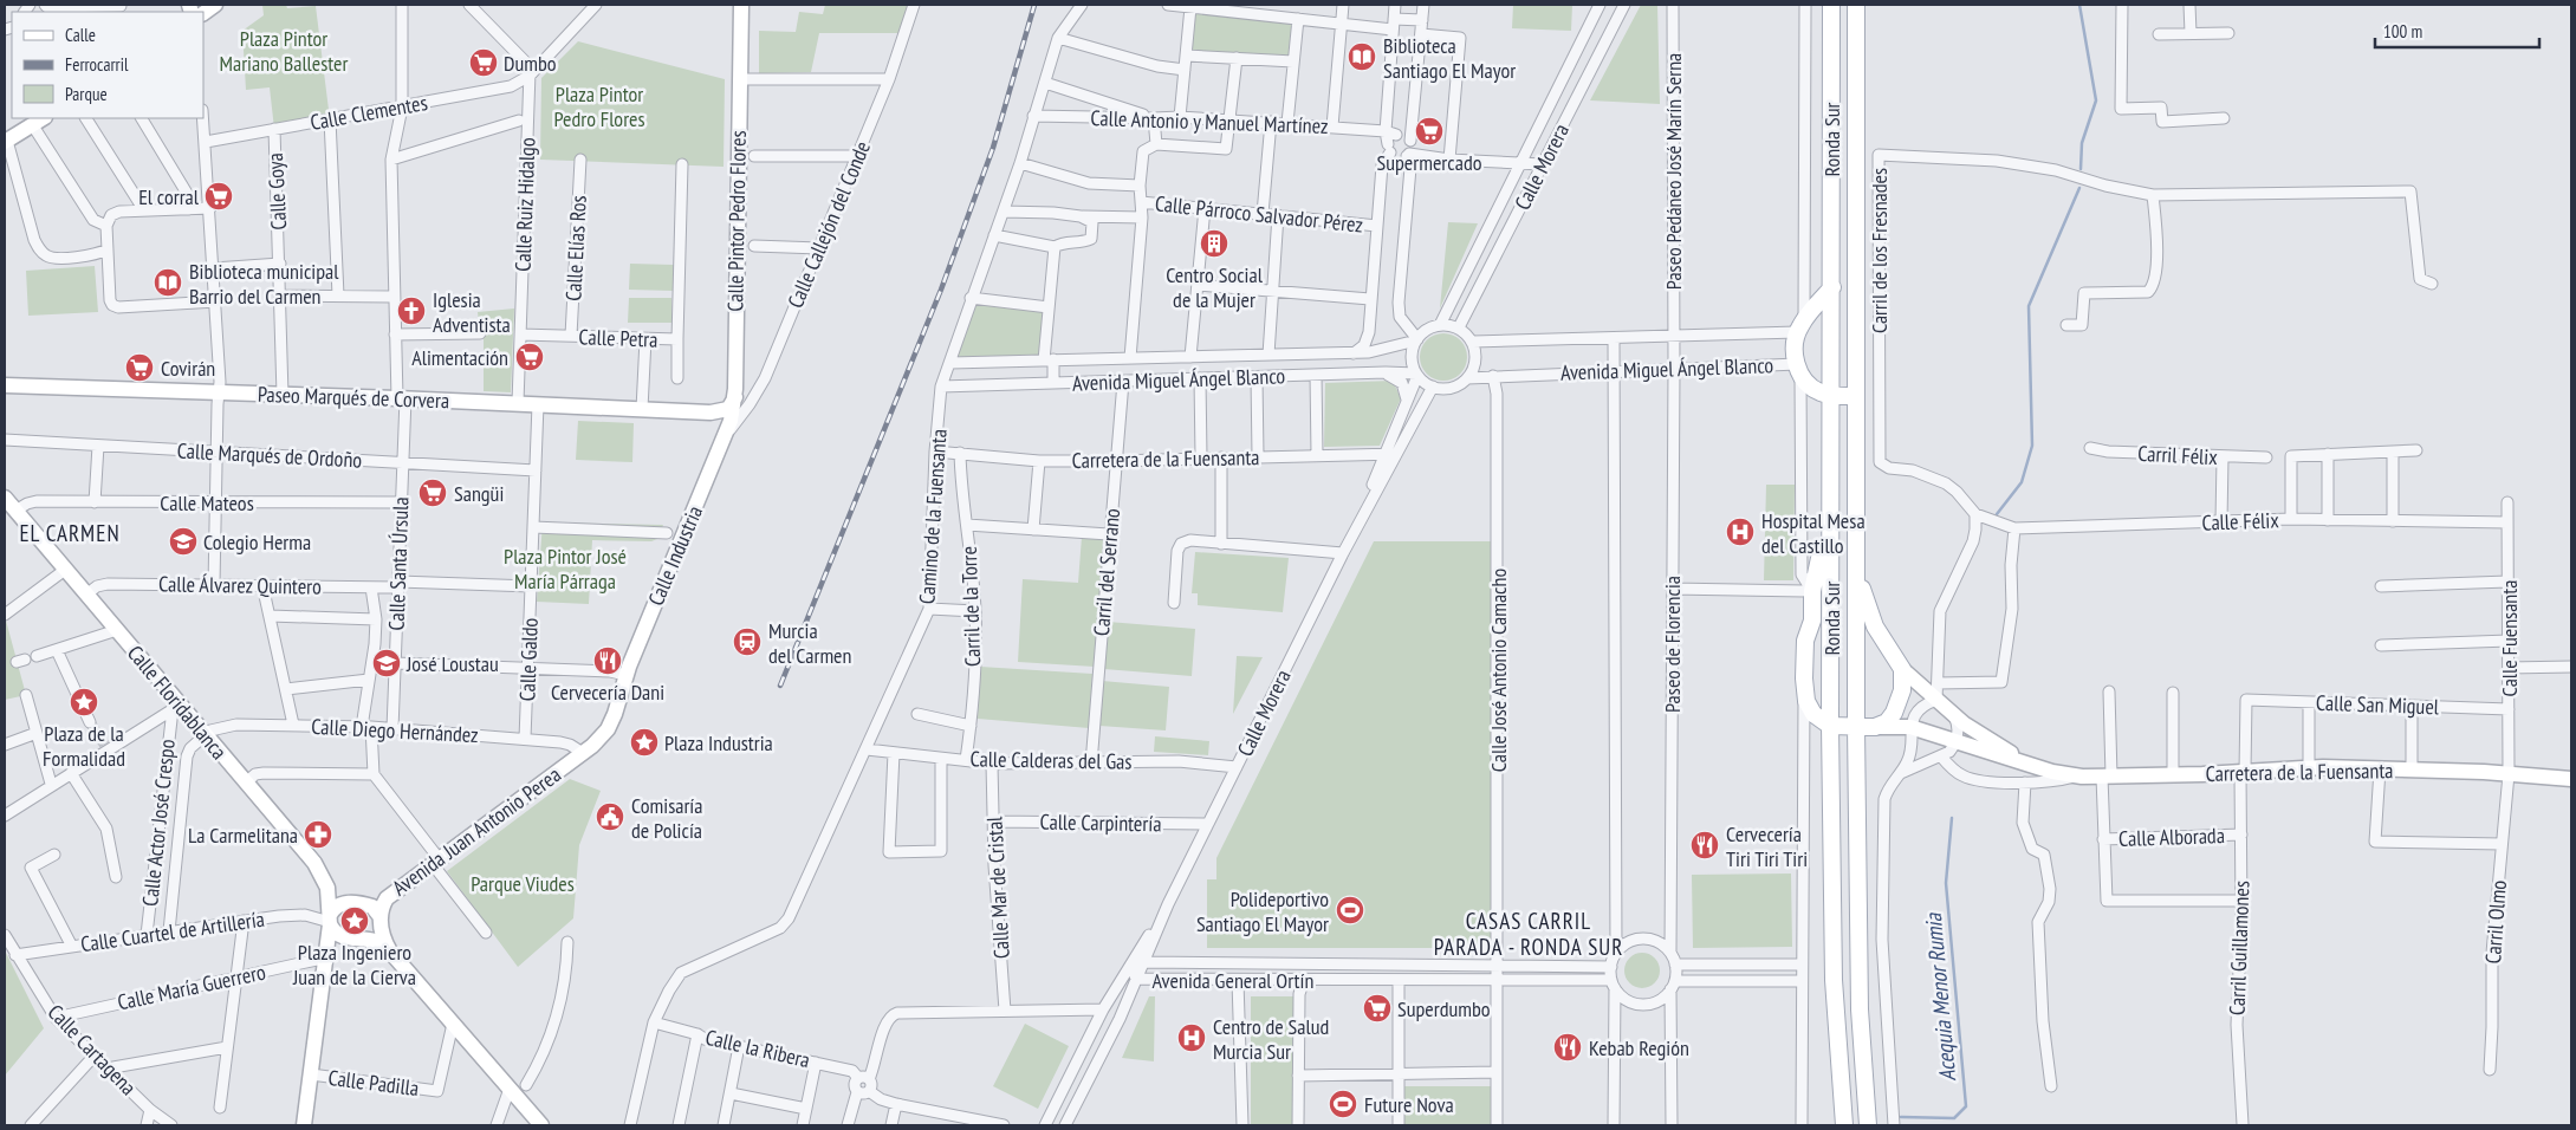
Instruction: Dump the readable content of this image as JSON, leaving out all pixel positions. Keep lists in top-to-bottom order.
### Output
{
  "streets": {
    "main road": [
      "Ronda Sur",
      "Calle Pintor Pedro Flores",
      "Paseo Marqués de Corvera",
      "Carretera de la Fuensanta",
      "Calle Industria",
      "Calle Floridablanca",
      "Avenida Juan Antonio Perea"
    ],
    "street": [
      "Calle Clementes",
      "Calle Antonio y Manuel Martínez",
      "Calle Morera",
      "Paseo Pedáneo José Marín Serna",
      "Calle Goya",
      "Calle Ruiz Hidalgo",
      "Calle Párroco Salvador Pérez",
      "Calle Callejón del Conde",
      "Calle Elías Ros",
      "Carril de los Fresnades",
      "Calle Petra",
      "Avenida Miguel Ángel Blanco",
      "Calle Marqués de Ordoño",
      "Carril Félix",
      "Calle Mateos",
      "Camino de la Fuensanta",
      "Calle Félix",
      "Calle Santa Úrsula",
      "Carril del Serrano",
      "Calle Álvarez Quintero",
      "Carril de la Torre",
      "Calle Fuensanta",
      "Paseo de Florencia",
      "Calle Galdo",
      "Calle José Antonio Camacho",
      "Calle San Miguel",
      "Calle Diego Hernández",
      "Calle Calderas del Gas",
      "Calle Actor José Crespo",
      "Calle Carpintería",
      "Calle Alborada",
      "Calle Mar de Cristal",
      "Carril Olmo",
      "Calle Cuartel de Artillería",
      "Carril Guillamones",
      "Avenida General Ortín",
      "Calle María Guerrero",
      "Calle la Ribera",
      "Calle Cartagena",
      "Calle Padilla"
    ]
  },
  "crossings": [
    ["Calle Clementes", "Calle Goya"],
    ["Calle Clementes", "Calle Ruiz Hidalgo"],
    ["Calle Clementes", "Calle Santa Úrsula"],
    ["Calle Antonio y Manuel Martínez", "Camino de la Fuensanta"],
    ["Calle Morera", "Avenida Miguel Ángel Blanco"],
    ["Calle Morera", "Carretera de la Fuensanta"],
    ["Calle Morera", "Calle Calderas del Gas"],
    ["Calle Morera", "Calle Carpintería"],
    ["Calle Morera", "Avenida General Ortín"],
    ["Paseo Pedáneo José Marín Serna", "Avenida Miguel Ángel Blanco"],
    ["Paseo Pedáneo José Marín Serna", "Paseo de Florencia"],
    ["Calle Goya", "Paseo Marqués de Corvera"],
    ["Calle Ruiz Hidalgo", "Calle Petra"],
    ["Calle Ruiz Hidalgo", "Paseo Marqués de Corvera"],
    ["Calle Pintor Pedro Flores", "Calle Callejón del Conde"],
    ["Calle Pintor Pedro Flores", "Paseo Marqués de Corvera"],
    ["Calle Pintor Pedro Flores", "Calle Industria"],
    ["Calle Callejón del Conde", "Calle Industria"],
    ["Calle Elías Ros", "Calle Petra"],
    ["Carril de los Fresnades", "Calle Félix"],
    ["Avenida Miguel Ángel Blanco", "Camino de la Fuensanta"],
    ["Avenida Miguel Ángel Blanco", "Carril del Serrano"],
    ["Avenida Miguel Ángel Blanco", "Paseo de Florencia"],
    ["Avenida Miguel Ángel Blanco", "Calle José Antonio Camacho"],
    ["Paseo Marqués de Corvera", "Calle Santa Úrsula"],
    ["Paseo Marqués de Corvera", "Calle Galdo"],
    ["Calle Marqués de Ordoño", "Calle Santa Úrsula"],
    ["Calle Marqués de Ordoño", "Calle Galdo"],
    ["Carretera de la Fuensanta", "Camino de la Fuensanta"],
    ["Carretera de la Fuensanta", "Carril del Serrano"],
    ["Carretera de la Fuensanta", "Carril de la Torre"],
    ["Carretera de la Fuensanta", "Calle Fuensanta"],
    ["Carretera de la Fuensanta", "Carril Olmo"],
    ["Carretera de la Fuensanta", "Carril Guillamones"],
    ["Calle Mateos", "Calle Santa Úrsula"],
    ["Calle Mateos", "Calle Floridablanca"],
    ["Camino de la Fuensanta", "Calle Calderas del Gas"],
    ["Camino de la Fuensanta", "Calle la Ribera"],
    ["Calle Félix", "Calle Fuensanta"],
    ["Calle Santa Úrsula", "Calle Álvarez Quintero"],
    ["Calle Santa Úrsula", "Calle Diego Hernández"],
    ["Carril del Serrano", "Calle Calderas del Gas"],
    ["Calle Álvarez Quintero", "Calle Galdo"],
    ["Calle Álvarez Quintero", "Calle Floridablanca"],
    ["Carril de la Torre", "Calle Calderas del Gas"],
    ["Calle Fuensanta", "Calle San Miguel"],
    ["Calle Fuensanta", "Carril Olmo"],
    ["Paseo de Florencia", "Avenida General Ortín"],
    ["Calle Galdo", "Calle Diego Hernández"],
    ["Calle José Antonio Camacho", "Avenida General Ortín"],
    ["Calle Floridablanca", "Calle Diego Hernández"],
    ["Calle Floridablanca", "Calle Actor José Crespo"],
    ["Calle Floridablanca", "Avenida Juan Antonio Perea"],
    ["Calle Floridablanca", "Calle Cuartel de Artillería"],
    ["Calle Floridablanca", "Calle María Guerrero"],
    ["Calle Floridablanca", "Calle Padilla"],
    ["Calle San Miguel", "Carril Guillamones"],
    ["Calle Diego Hernández", "Calle Actor José Crespo"],
    ["Calle Diego Hernández", "Avenida Juan Antonio Perea"],
    ["Calle Calderas del Gas", "Calle Mar de Cristal"],
    ["Calle Actor José Crespo", "Calle Cuartel de Artillería"],
    ["Calle Carpintería", "Calle Mar de Cristal"],
    ["Avenida Juan Antonio Perea", "Calle Cuartel de Artillería"],
    ["Calle Alborada", "Carril Guillamones"],
    ["Calle Cuartel de Artillería", "Calle Cartagena"],
    ["Calle María Guerrero", "Calle Cartagena"]
  ],
  "districts": ["EL CARMEN", "CASAS CARRIL PARADA - RONDA SUR"],
  "water": ["Acequia Menor Rumia"],
  "parks": [
    "Plaza Pintor Mariano Ballester",
    "Plaza Pintor Pedro Flores",
    "Plaza Pintor José María Párraga",
    "Parque Viudes"
  ],
  "places": {
    "library": ["Biblioteca Santiago El Mayor", "Biblioteca municipal Barrio del Carmen"],
    "supermarket": [
      "Dumbo",
      "Supermercado",
      "El corral",
      "Alimentación",
      "Covirán",
      "Sangüi",
      "Superdumbo"
    ],
    "building": ["Centro Social de la Mujer"],
    "church": ["Iglesia Adventista"],
    "hospital": ["Hospital Mesa del Castillo", "Centro de Salud Murcia Sur"],
    "school or university": ["Colegio Herma", "José Loustau"],
    "station": ["Murcia del Carmen"],
    "restaurant": ["Cervecería Dani", "Cervecería Tiri Tiri Tiri", "Kebab Región"],
    "place": ["Plaza de la Formalidad", "Plaza Industria", "Plaza Ingeniero Juan de la Cierva"],
    "public building": ["Comisaría de Policía"],
    "pharmacy": ["La Carmelitana"],
    "sports": ["Polideportivo Santiago El Mayor", "Future Nova"]
  },
  "legend": ["Calle", "Ferrocarril", "Parque"],
  "scale_bar": "100 m"
}
